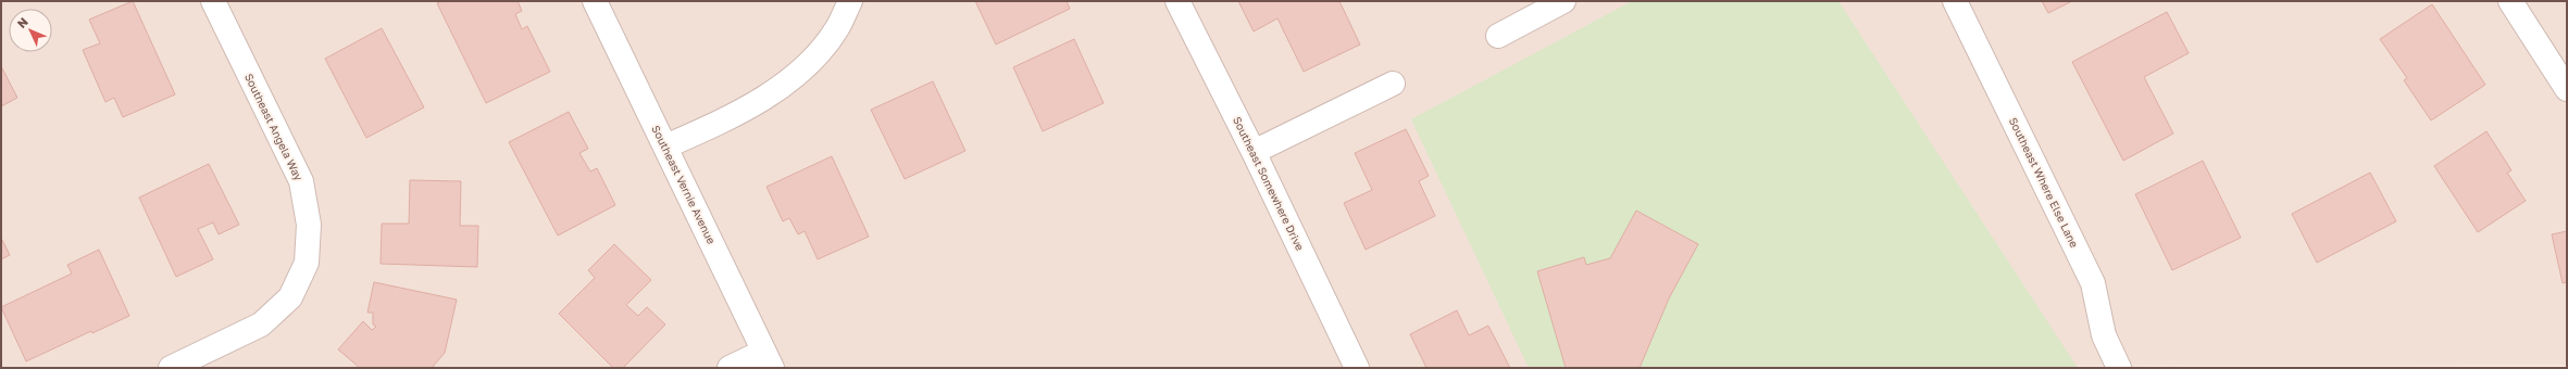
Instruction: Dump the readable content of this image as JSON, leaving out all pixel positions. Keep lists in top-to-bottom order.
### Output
{
  "streets": {
    "street": [
      "Southeast Angela Way",
      "Southeast Where Else Lane",
      "Southeast Somewhere Drive",
      "Southeast Vernie Avenue"
    ]
  },
  "north": "top left"
}
